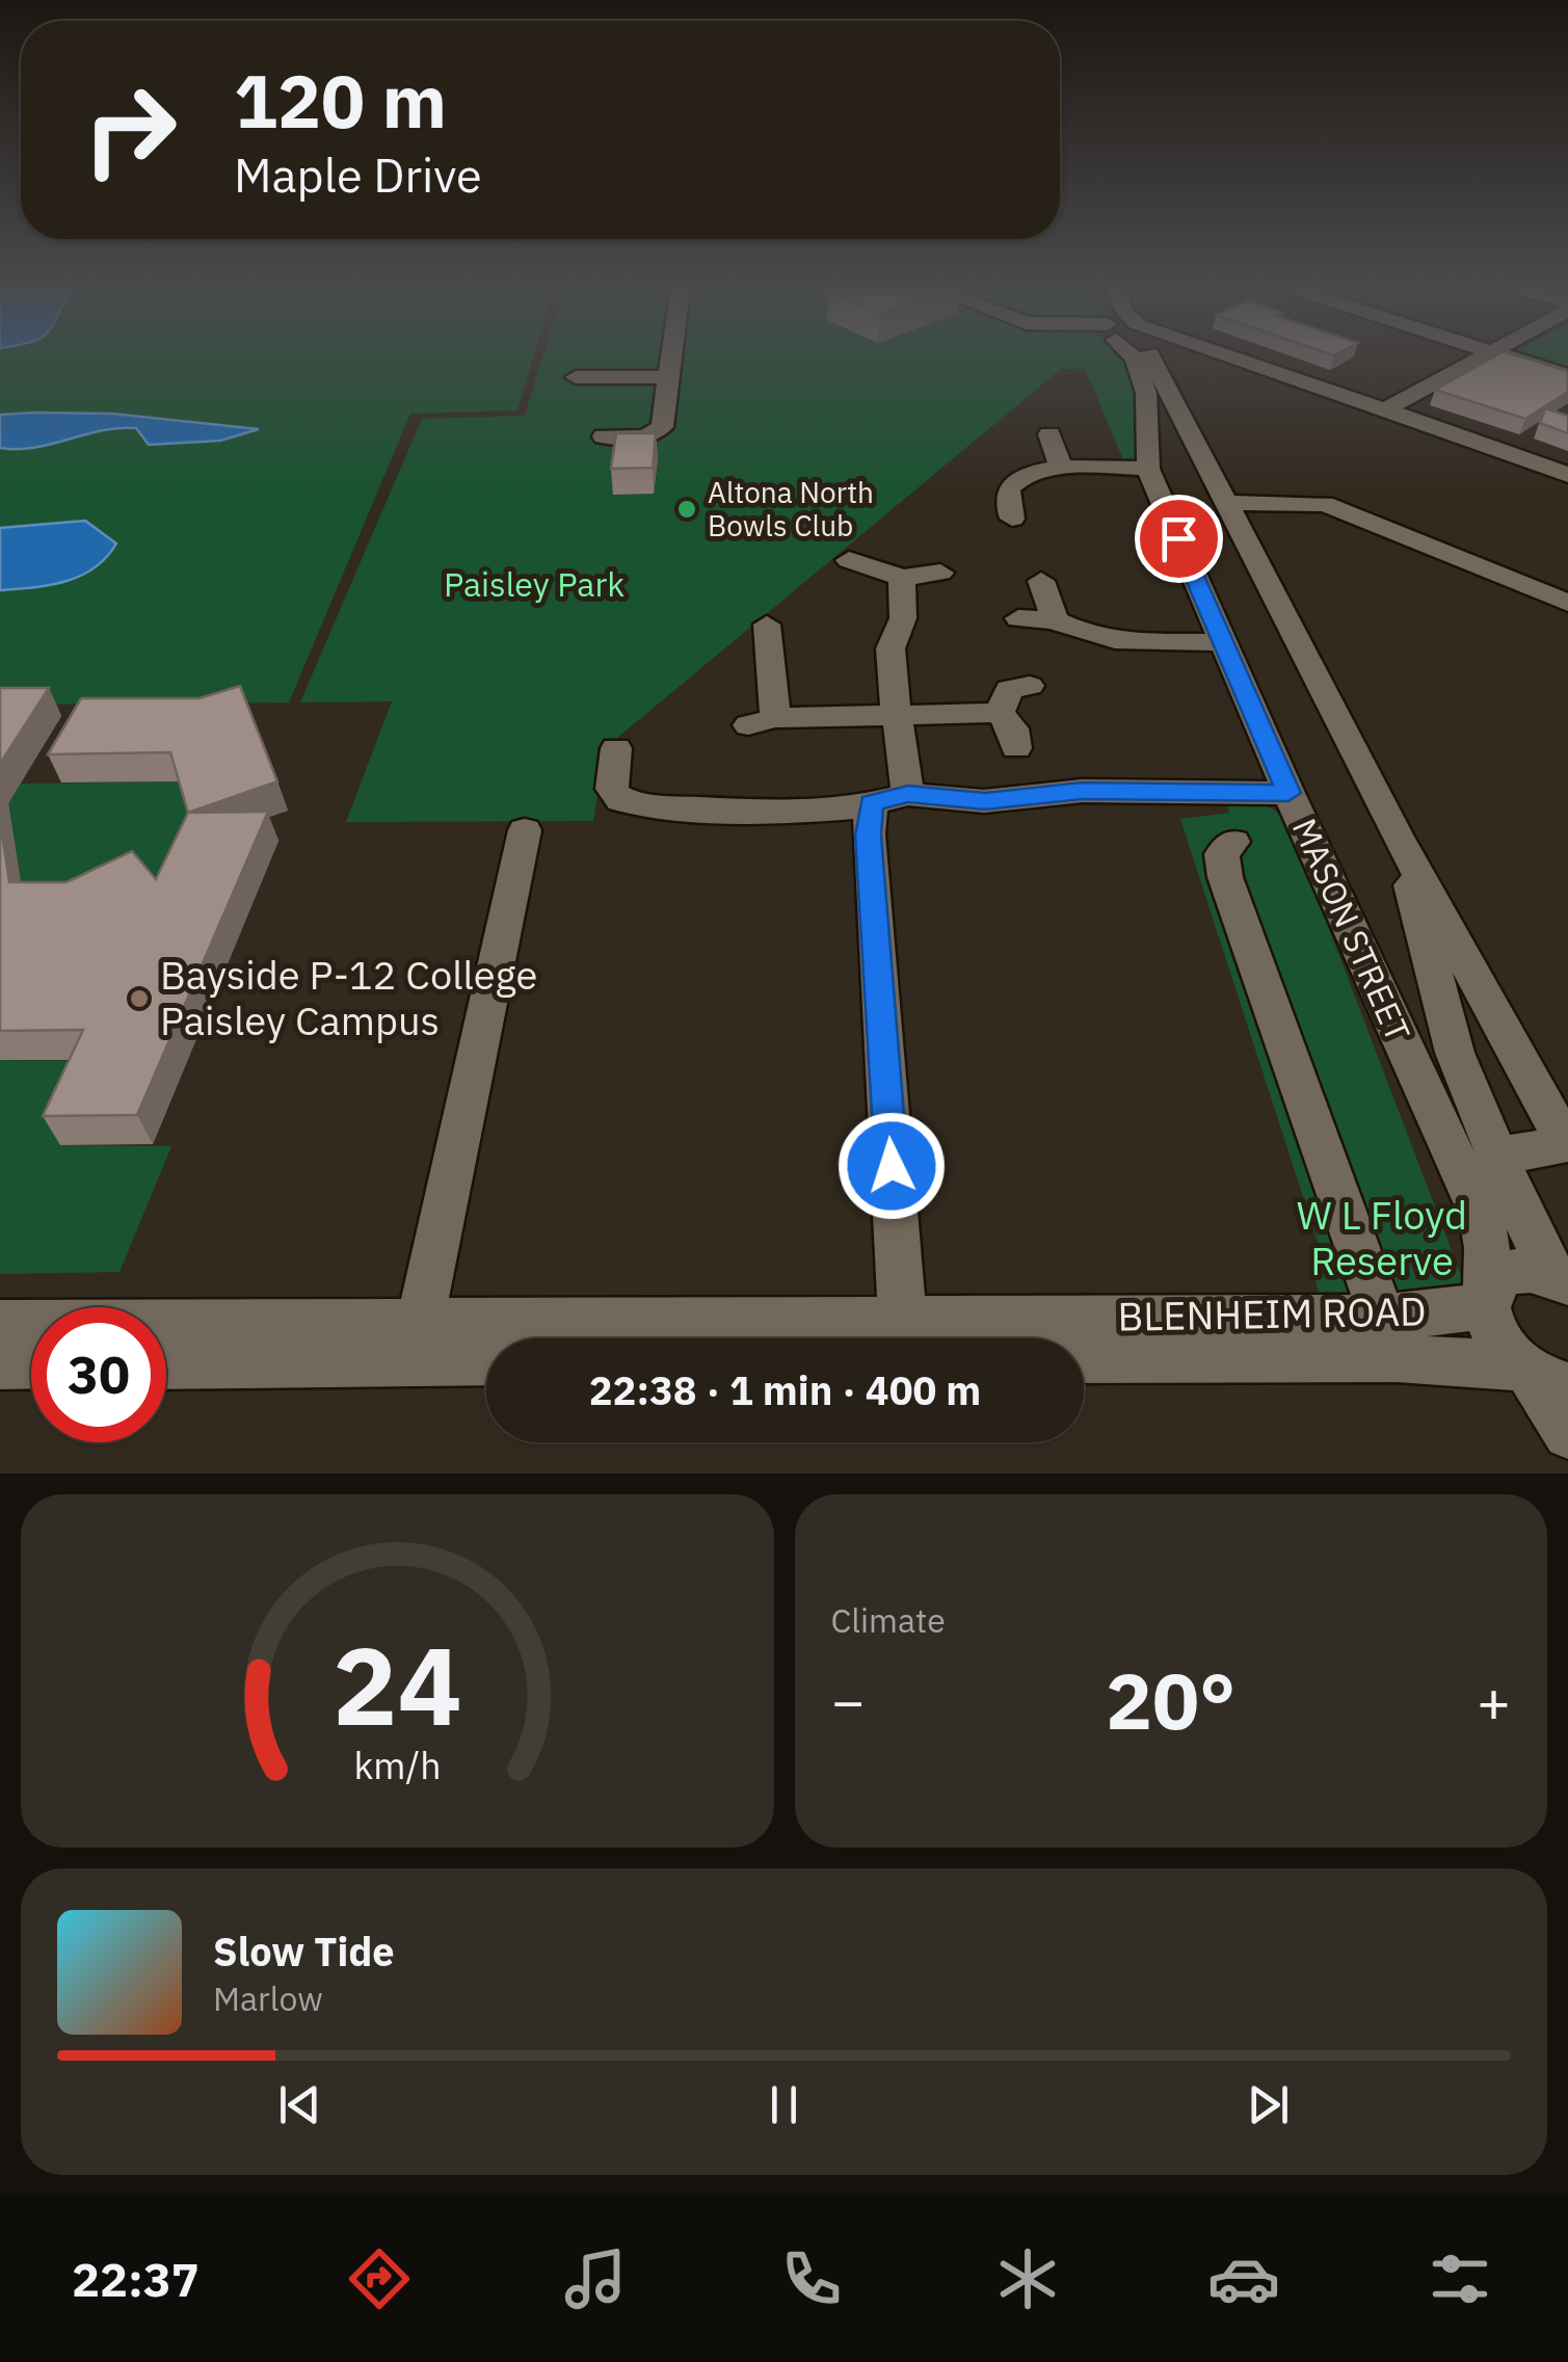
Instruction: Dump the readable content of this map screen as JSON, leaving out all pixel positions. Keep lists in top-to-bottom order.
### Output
{
  "streets": {
    "street": ["MASON STREET", "BLENHEIM ROAD"]
  },
  "crossings": [
    ["MASON STREET", "BLENHEIM ROAD"]
  ],
  "parks": ["Paisley Park", "W L Floyd Reserve"],
  "places": ["Altona North Bowls Club", "Bayside P-12 College Paisley Campus"],
  "page": {
    "turn": ["120 m", "Maple Drive"],
    "limit": "30",
    "trip": "22:38 · 1 min · 400 m",
    "tile": "Climate",
    "heat": ["−", "20°", "+"],
    "song": ["Slow Tide", "Marlow"],
    "tabs": "22:37",
    "gauge": ["24", "km/h"]
  }
}
